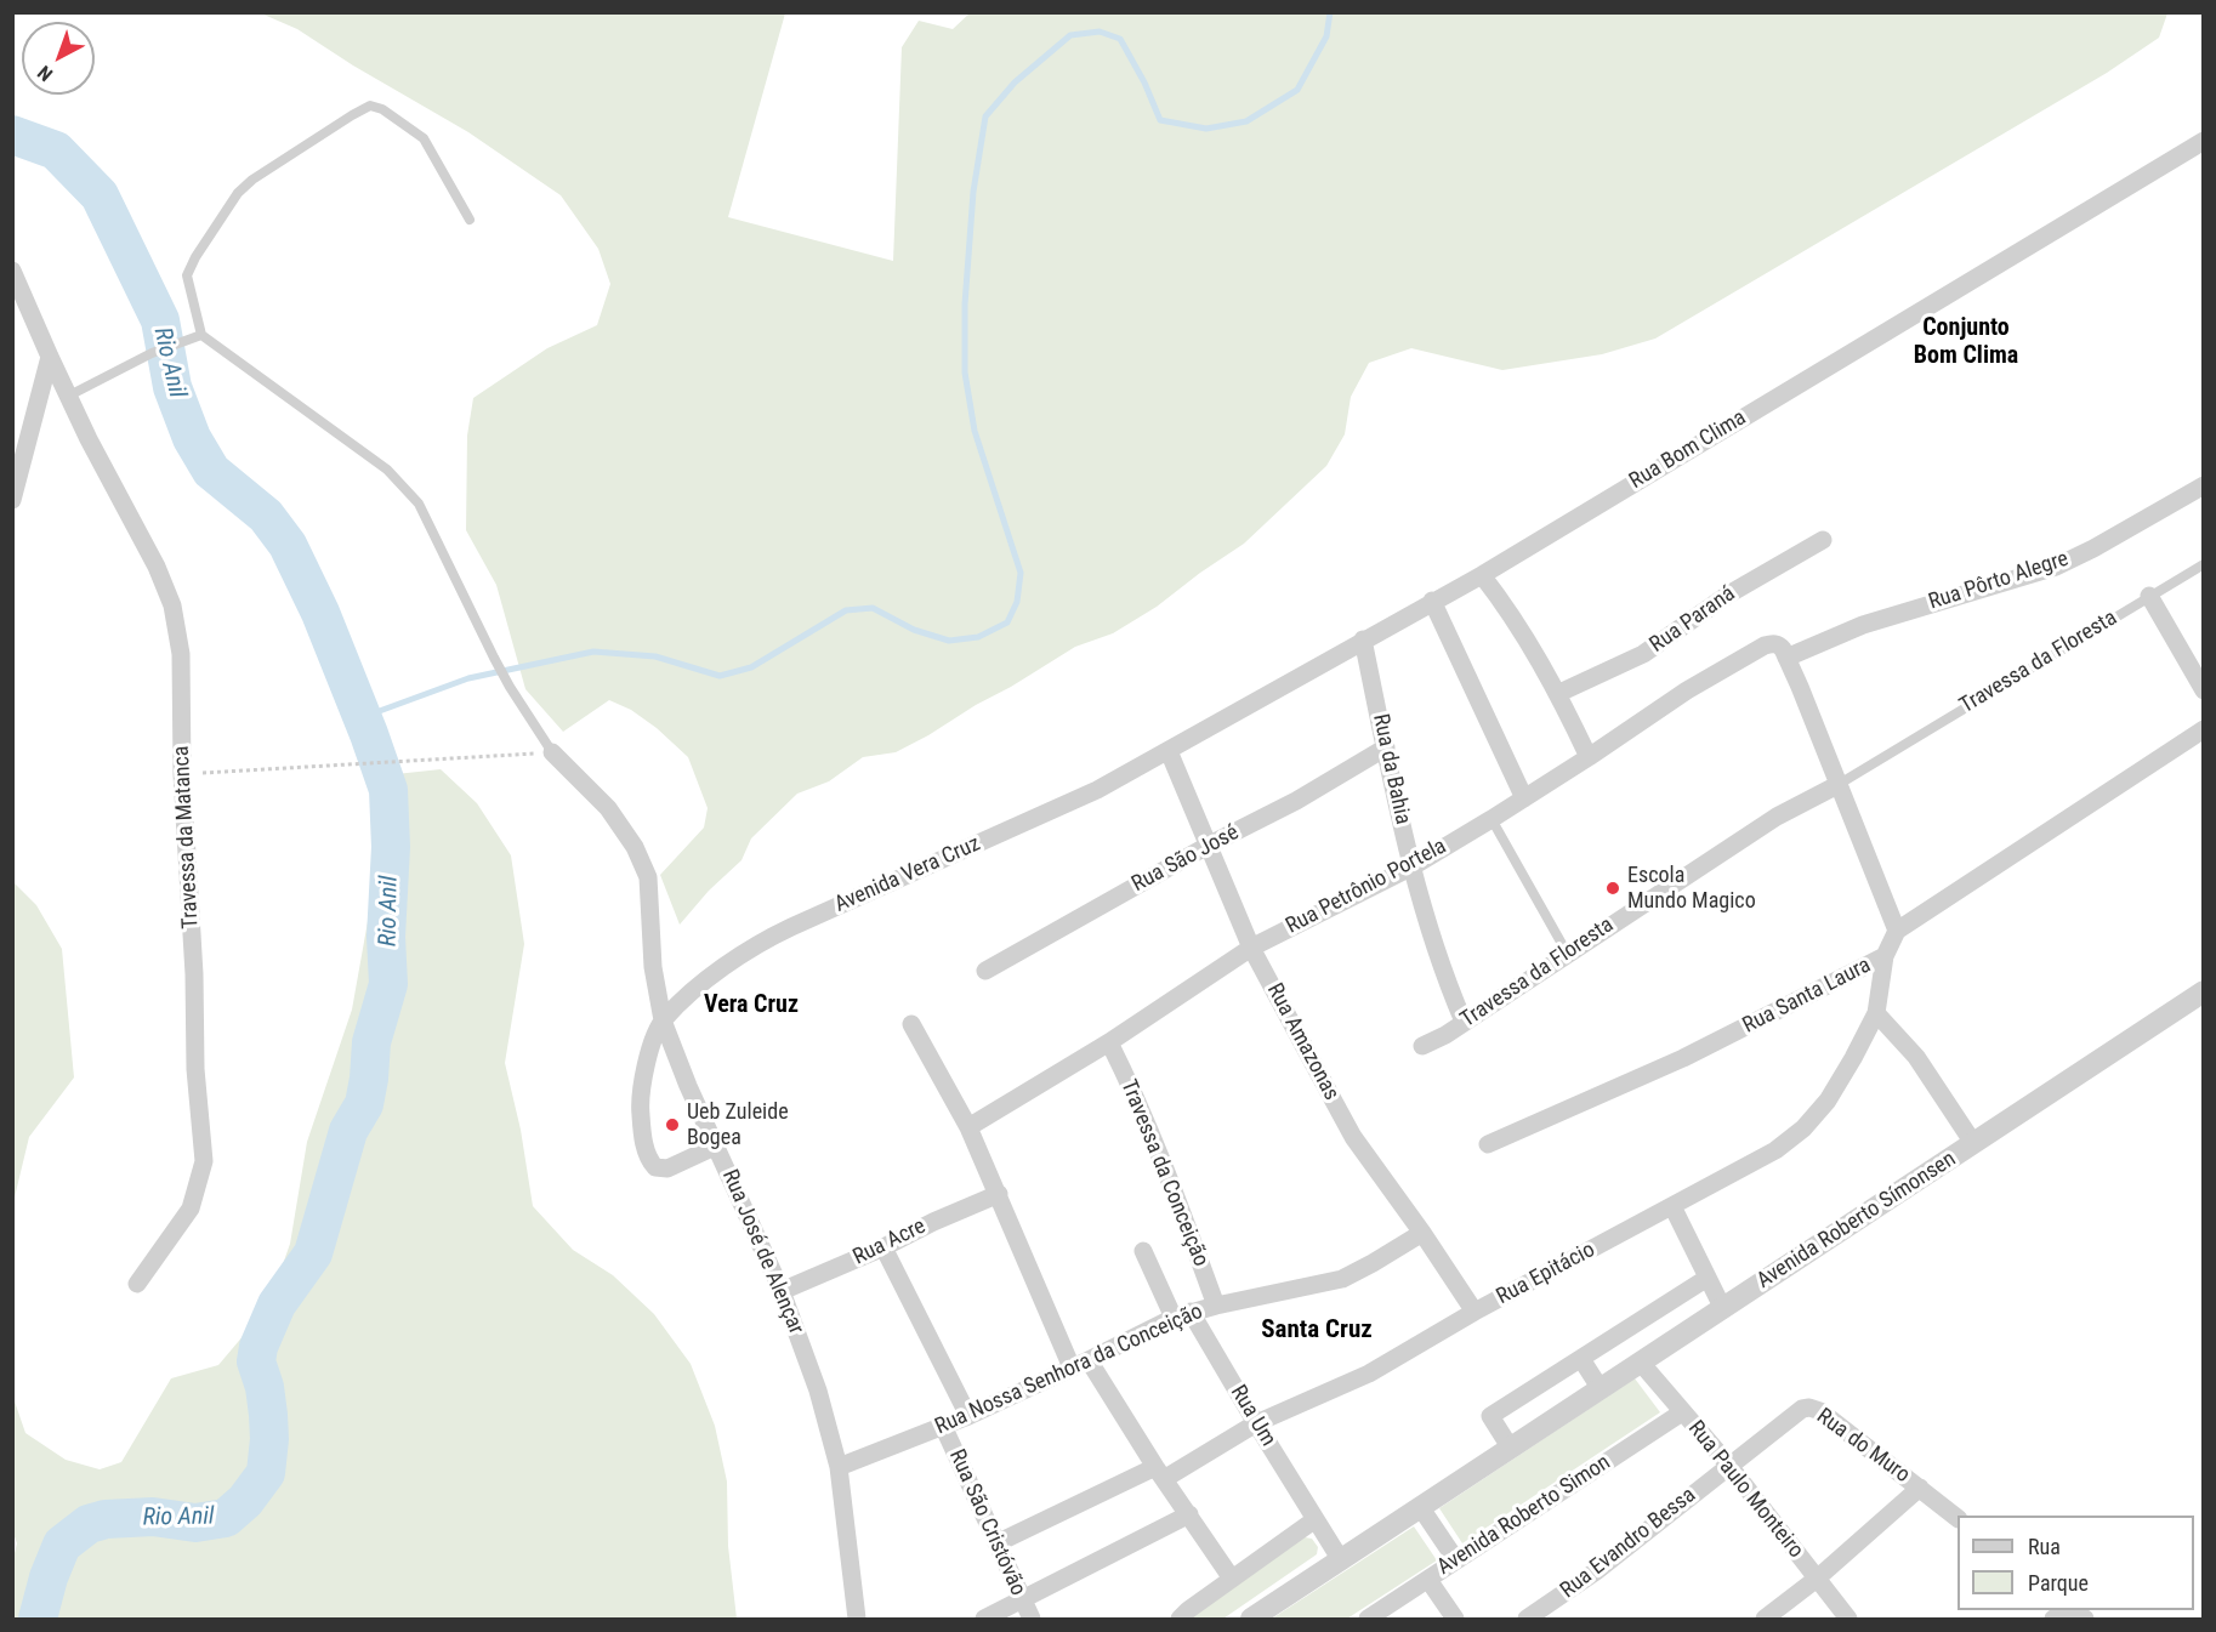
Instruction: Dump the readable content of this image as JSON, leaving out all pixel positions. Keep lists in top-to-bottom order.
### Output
{
  "streets": {
    "street": [
      "Rua Bom Clima",
      "Rua Pôrto Alegre",
      "Rua Paraná",
      "Travessa da Floresta",
      "Rua da Bahia",
      "Travessa da Matanca",
      "Rua São José",
      "Avenida Vera Cruz",
      "Rua Petrônio Portela",
      "Rua Santa Laura",
      "Rua Amazonas",
      "Travessa da Conceição",
      "Avenida Roberto Símonsen",
      "Rua Acre",
      "Rua José de Alençar",
      "Rua Epitácio",
      "Rua Nossa Senhora da Conceição",
      "Rua Um",
      "Rua do Muro",
      "Rua Paulo Monteiro",
      "Avenida Roberto Simon",
      "Rua São Cristóvão",
      "Rua Evandro Bessa"
    ]
  },
  "crossings": [
    ["Rua Bom Clima", "Rua da Bahia"],
    ["Rua Bom Clima", "Avenida Vera Cruz"],
    ["Rua Bom Clima", "Rua Amazonas"],
    ["Rua Pôrto Alegre", "Rua Petrônio Portela"],
    ["Travessa da Floresta", "Rua da Bahia"],
    ["Rua da Bahia", "Rua São José"],
    ["Rua da Bahia", "Rua Petrônio Portela"],
    ["Rua São José", "Rua Amazonas"],
    ["Avenida Vera Cruz", "Rua Amazonas"],
    ["Avenida Vera Cruz", "Rua José de Alençar"],
    ["Rua Petrônio Portela", "Rua Amazonas"],
    ["Rua Petrônio Portela", "Travessa da Conceição"],
    ["Rua Santa Laura", "Rua Epitácio"],
    ["Rua Amazonas", "Rua Epitácio"],
    ["Rua Amazonas", "Rua Nossa Senhora da Conceição"],
    ["Travessa da Conceição", "Rua Nossa Senhora da Conceição"],
    ["Avenida Roberto Símonsen", "Rua Paulo Monteiro"],
    ["Rua Acre", "Rua José de Alençar"],
    ["Rua Acre", "Rua São Cristóvão"],
    ["Rua José de Alençar", "Rua Nossa Senhora da Conceição"],
    ["Rua Epitácio", "Rua Um"],
    ["Rua Epitácio", "Rua São Cristóvão"],
    ["Rua Nossa Senhora da Conceição", "Rua Um"],
    ["Rua Nossa Senhora da Conceição", "Rua São Cristóvão"],
    ["Rua do Muro", "Rua Paulo Monteiro"],
    ["Rua do Muro", "Rua Evandro Bessa"],
    ["Rua Paulo Monteiro", "Avenida Roberto Simon"],
    ["Rua Paulo Monteiro", "Rua Evandro Bessa"]
  ],
  "districts": ["Conjunto Bom Clima", "Vera Cruz", "Santa Cruz"],
  "water": ["Rio Anil"],
  "places": ["Escola Mundo Magico", "Ueb Zuleide Bogea"],
  "legend": ["Rua", "Parque"],
  "north": "bottom left"
}
